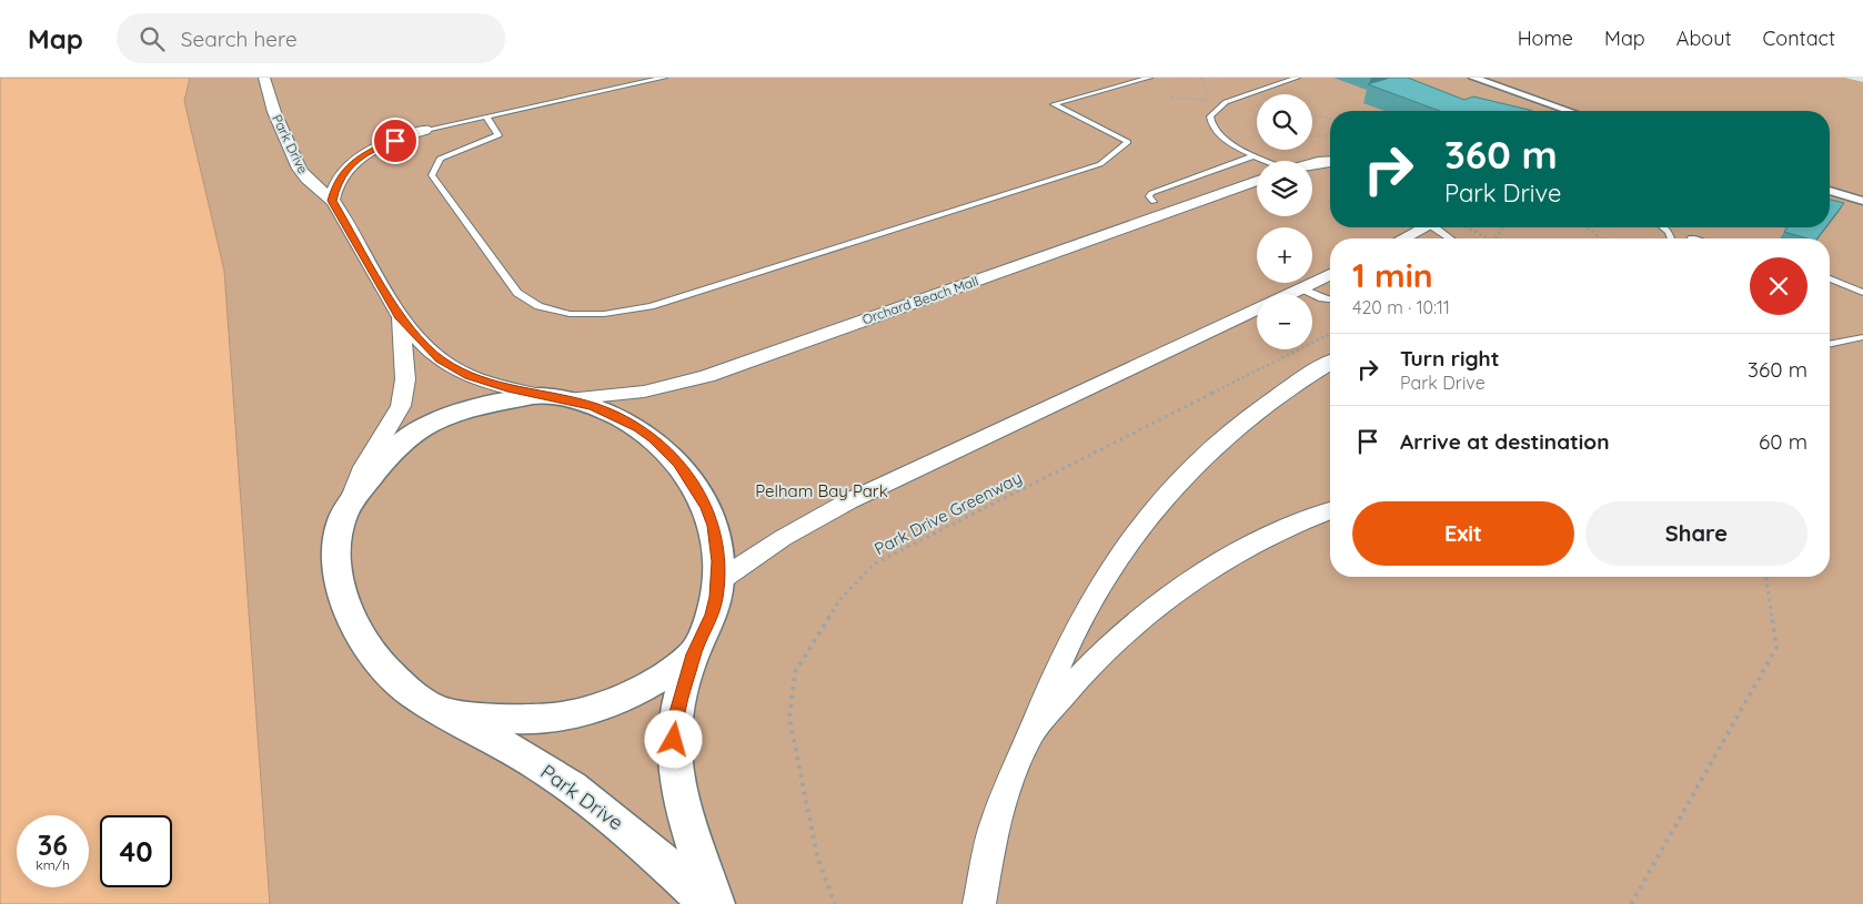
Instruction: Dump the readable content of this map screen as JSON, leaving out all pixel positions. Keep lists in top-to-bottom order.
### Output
{
  "streets": {
    "street": ["Park Drive", "Orchard Beach Mall"],
    "path": ["Park Drive Greenway"]
  },
  "crossings": [
    ["Park Drive", "Orchard Beach Mall"]
  ],
  "parks": ["Pelham Bay Park"],
  "page": {
    "header": "Map",
    "search": "Search here",
    "nav": [
      "Home",
      "Map",
      "About",
      "Contact"
    ],
    "map_buttons": ["+", "−"],
    "turn": ["360 m", "Park Drive"],
    "heading": ["1 min", "420 m · 10:11"],
    "list": [
      {
        "name": "Turn right",
        "note": "Park Drive",
        "value": "360 m"
      },
      {
        "name": "Arrive at destination",
        "value": "60 m"
      }
    ],
    "buttons": ["Exit", "Share"],
    "speed": "36 km/h",
    "limit": "40"
  }
}
